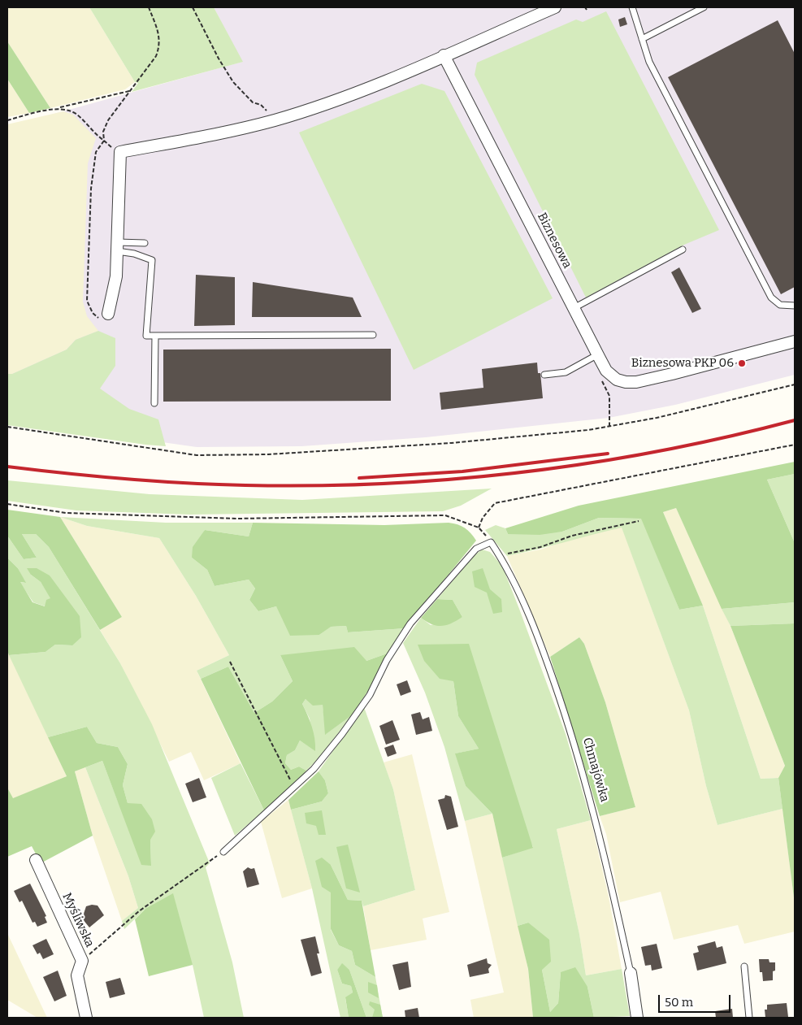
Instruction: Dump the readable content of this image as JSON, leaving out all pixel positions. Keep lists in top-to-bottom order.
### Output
{
  "streets": {
    "street": ["Biznesowa", "Chmajówka", "Myśliwska"]
  },
  "places": ["Biznesowa PKP 06"],
  "scale_bar": "50 m"
}
